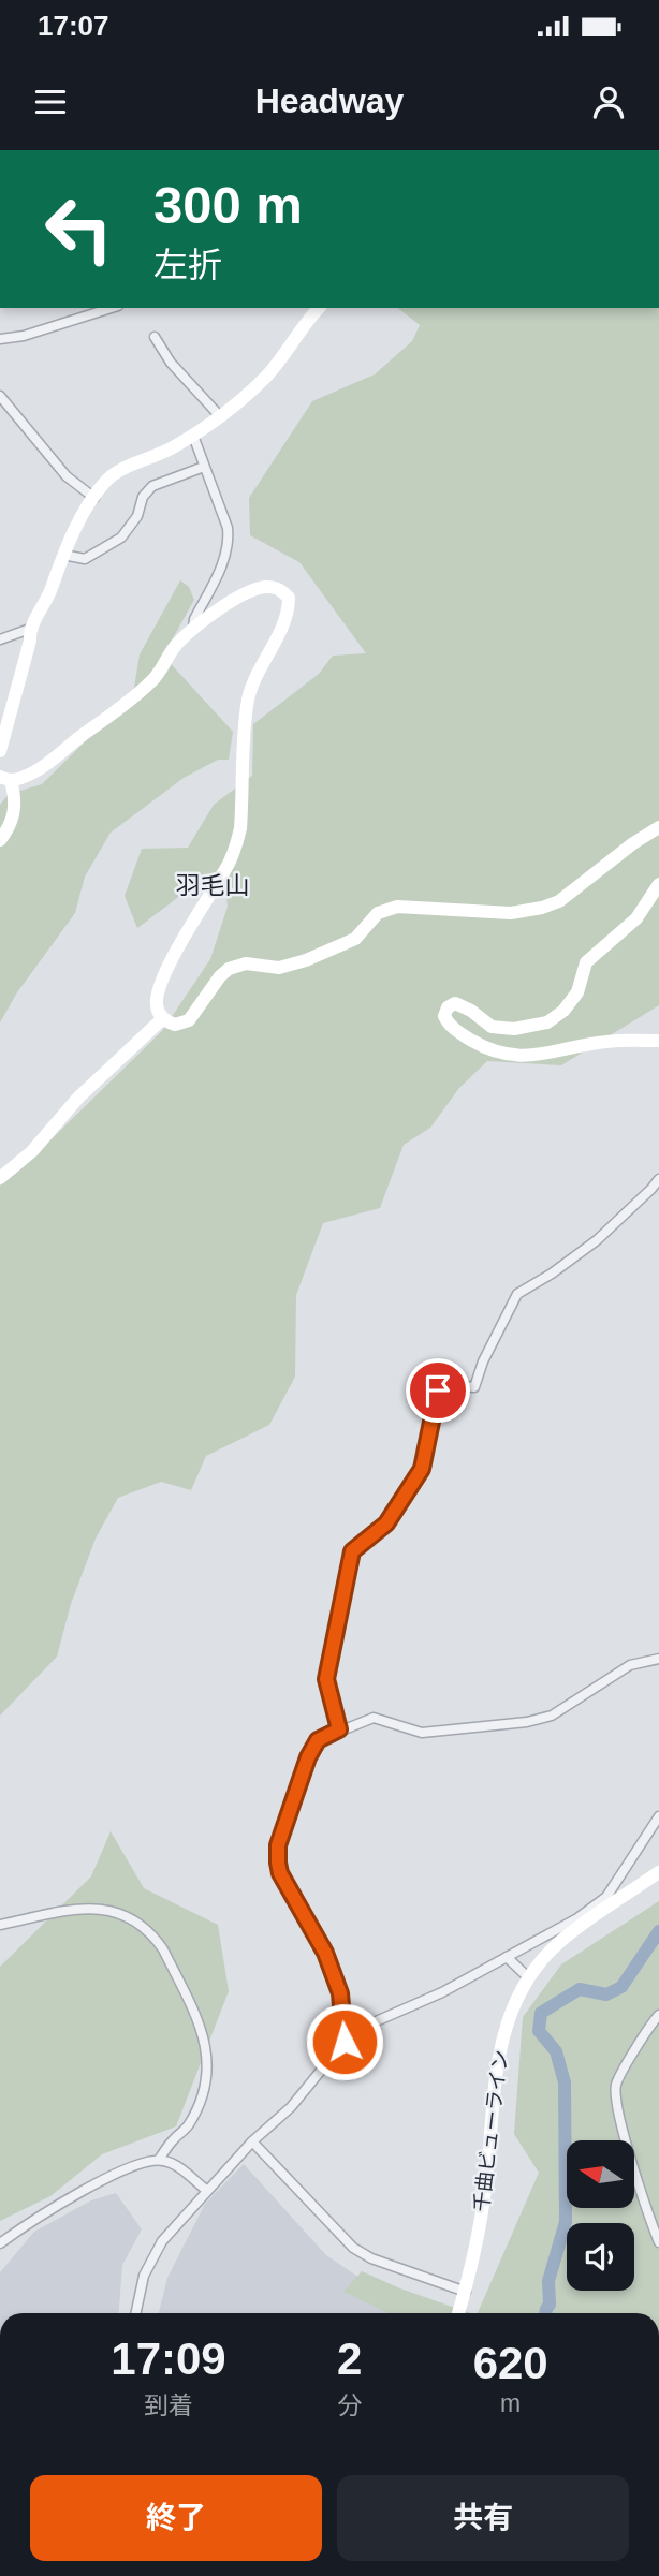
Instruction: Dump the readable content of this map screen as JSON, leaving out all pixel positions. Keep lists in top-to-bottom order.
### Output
{
  "streets": {
    "main road": ["千曲ビューライン"]
  },
  "districts": ["羽毛山"],
  "north": "left",
  "page": {
    "status": "17:07",
    "header": "Headway",
    "turn": ["300 m", "左折"],
    "eta": [
      "17:09",
      "到着",
      "2",
      "分",
      "620",
      "m"
    ],
    "buttons": ["終了", "共有"]
  }
}
